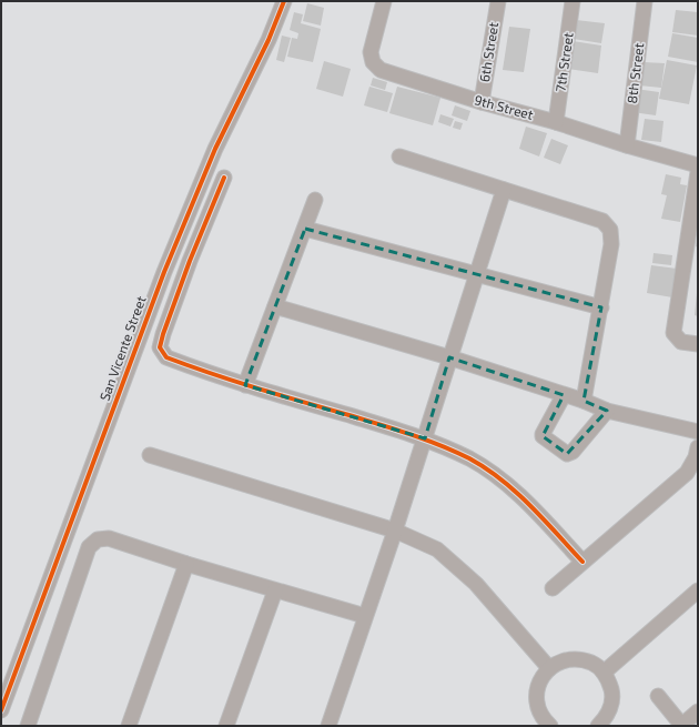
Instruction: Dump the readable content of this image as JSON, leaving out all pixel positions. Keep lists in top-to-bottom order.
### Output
{
  "streets": {
    "street": [
      "6th Street",
      "7th Street",
      "8th Street",
      "9th Street",
      "San Vicente Street"
    ]
  },
  "crossings": [
    ["6th Street", "9th Street"],
    ["7th Street", "9th Street"],
    ["8th Street", "9th Street"]
  ]
}
